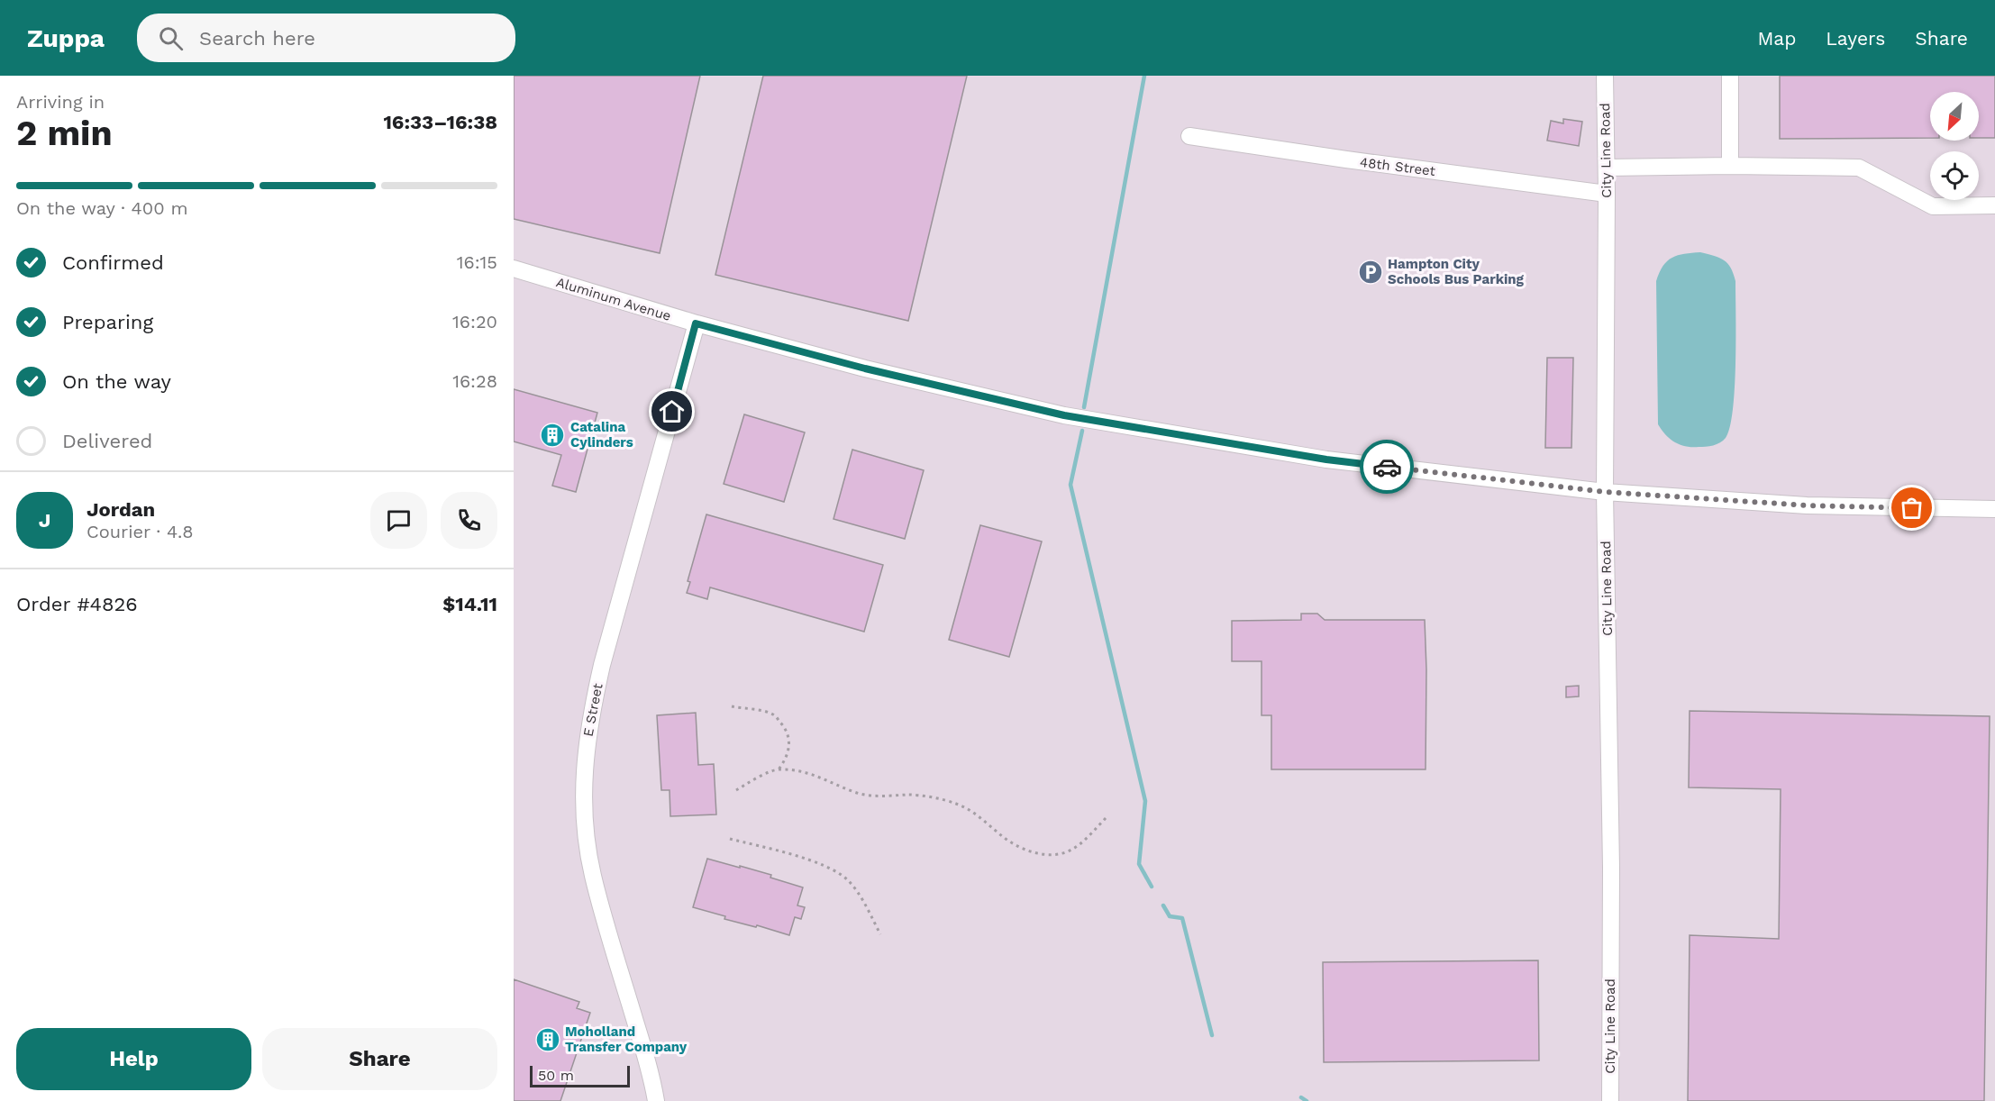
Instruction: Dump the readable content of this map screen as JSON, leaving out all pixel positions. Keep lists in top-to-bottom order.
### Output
{
  "streets": {
    "street": [
      "City Line Road",
      "48th Street",
      "Aluminum Avenue",
      "E Street"
    ]
  },
  "crossings": [
    ["City Line Road", "48th Street"],
    ["City Line Road", "Aluminum Avenue"],
    ["Aluminum Avenue", "E Street"]
  ],
  "places": {
    "parking": ["Hampton City Schools Bus Parking"],
    "building": ["Catalina Cylinders", "Moholland Transfer Company"]
  },
  "scale_bar": "50 m",
  "north": "bottom left",
  "page": {
    "header": "Zuppa",
    "search": "Search here",
    "nav": ["Map", "Layers", "Share"],
    "heading": ["2 min", "Arriving in", "16:33–16:38"],
    "panel": [
      "Jordan",
      "Courier · 4.8",
      "Order #4826",
      "$14.11"
    ],
    "bar": "On the way · 400 m",
    "list": [
      ["Confirmed", "16:15"],
      ["Preparing", "16:20"],
      ["On the way", "16:28"],
      "Delivered"
    ],
    "round": "J",
    "buttons": ["Help", "Share"],
    "scale": "50 m"
  }
}
